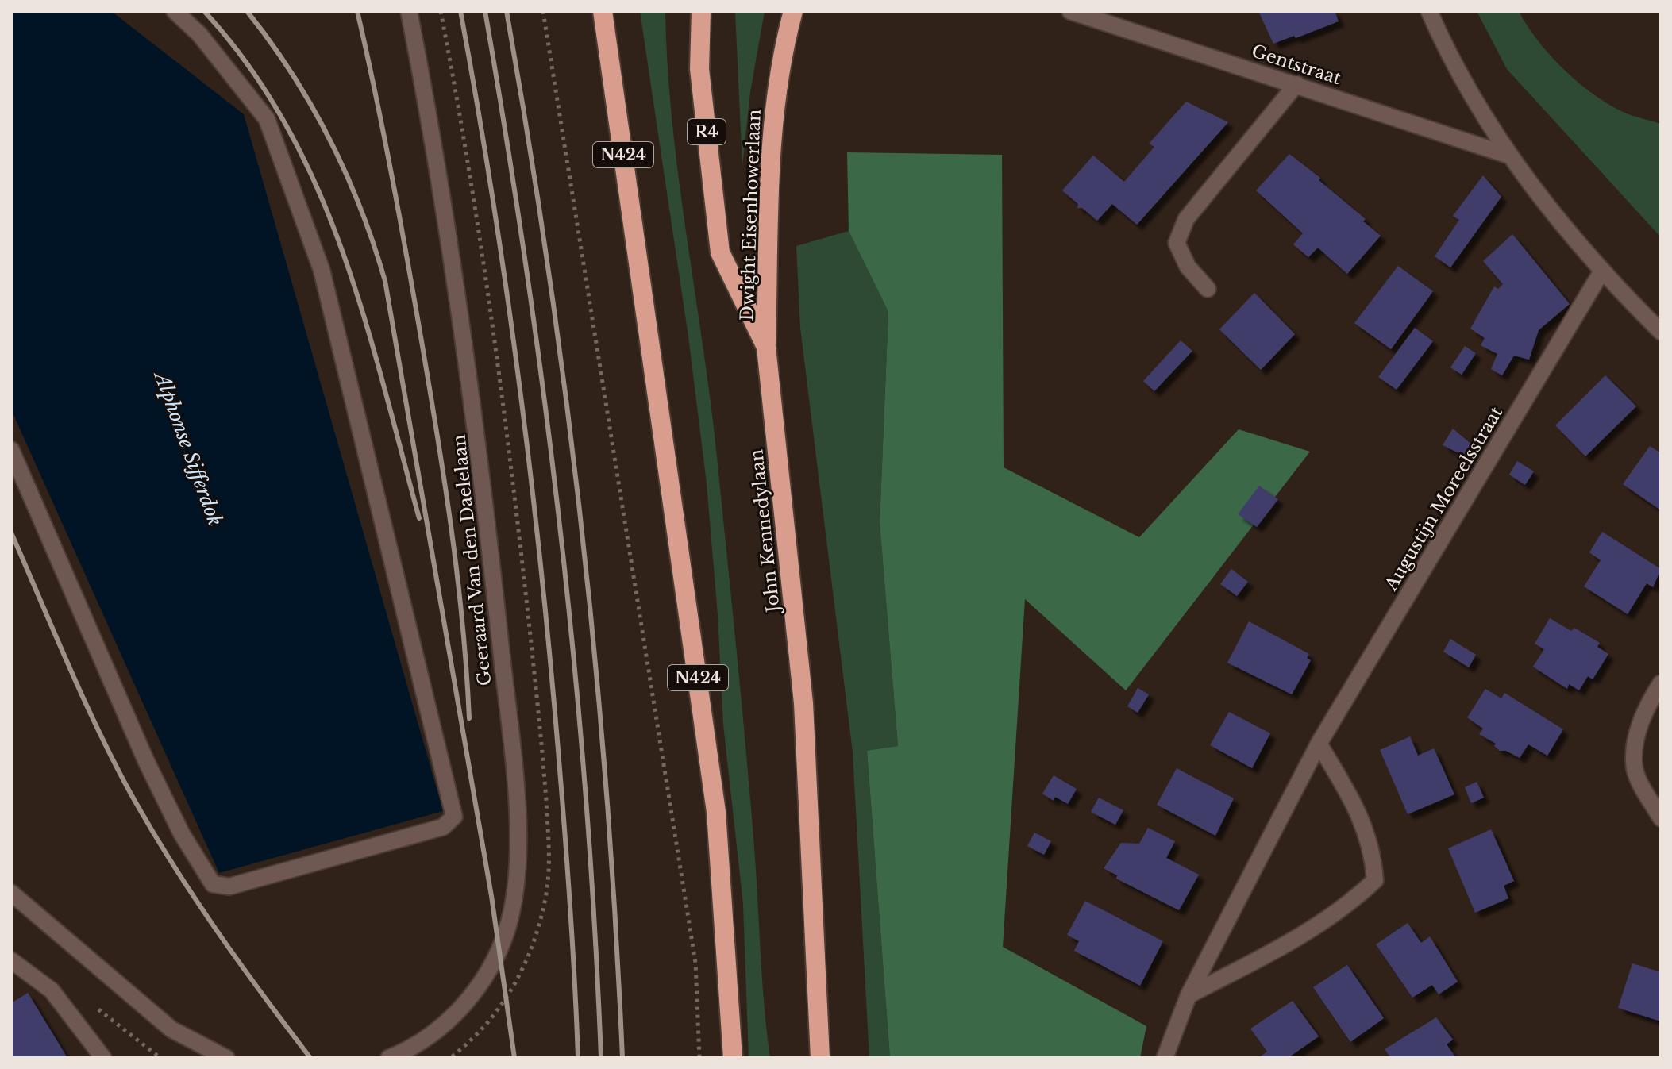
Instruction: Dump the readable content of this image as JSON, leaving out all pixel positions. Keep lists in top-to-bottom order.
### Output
{
  "streets": {
    "highway": [
      "R4",
      "N424",
      "Dwight Eisenhowerlaan",
      "John Kennedylaan"
    ],
    "street": ["Gentstraat", "Augustijn Moreelsstraat", "Geeraard Van den Daelelaan"]
  },
  "crossings": [
    ["Dwight Eisenhowerlaan", "John Kennedylaan"]
  ],
  "water": ["Alphonse Sifferdok"]
}
